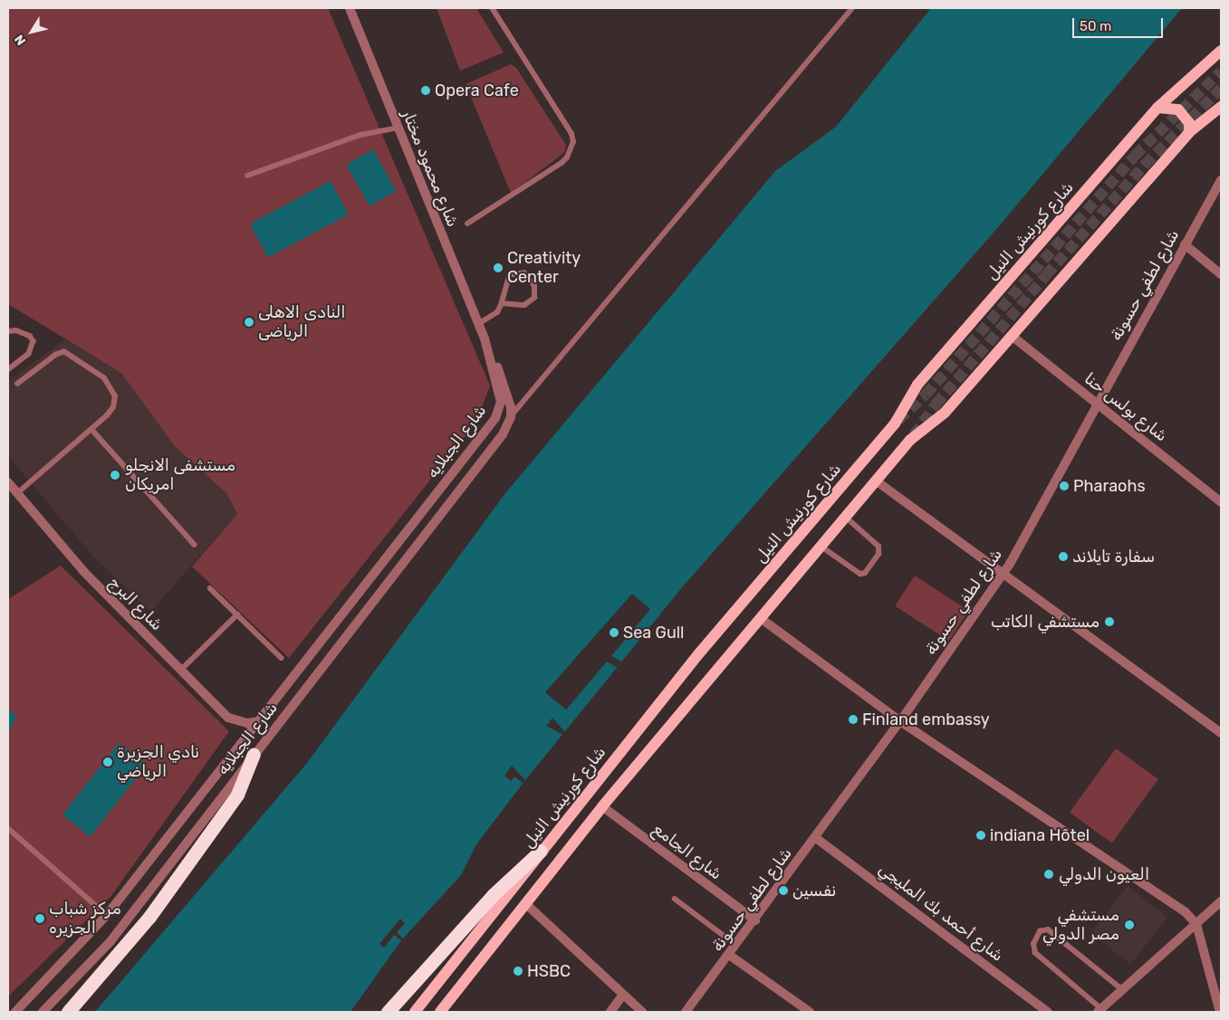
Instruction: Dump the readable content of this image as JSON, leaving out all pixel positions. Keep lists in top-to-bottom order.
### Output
{
  "streets": {
    "main road": ["شارع كورنيش النيل"],
    "street": [
      "شارع محمود مختار",
      "شارع لطفي حسونة",
      "شارع بولس حنا",
      "شارع الجبلايه",
      "شارع البرج",
      "شارع الجامع",
      "شارع أحمد بك المليجي"
    ]
  },
  "crossings": [
    ["شارع محمود مختار", "شارع الجبلايه"],
    ["شارع لطفي حسونة", "شارع بولس حنا"],
    ["شارع لطفي حسونة", "شارع الجامع"],
    ["شارع لطفي حسونة", "شارع أحمد بك المليجي"],
    ["شارع الجبلايه", "شارع البرج"]
  ],
  "places": [
    "Opera Cafe",
    "Creativity Center",
    "النادى الاهلى الرياضى",
    "مستشفى الانجلو امريكان",
    "Pharaohs",
    "سفارة تايلاند",
    "مستشفي الكاتب",
    "Sea Gull",
    "Finland embassy",
    "نادي الجزيرة الرياضي",
    "indiana Hôtel",
    "العيون الدولي",
    "نفسين",
    "مركز شباب الجزيره",
    "مستشفي مصر الدولي",
    "HSBC"
  ],
  "scale_bar": "50 m",
  "north": "bottom left"
}
